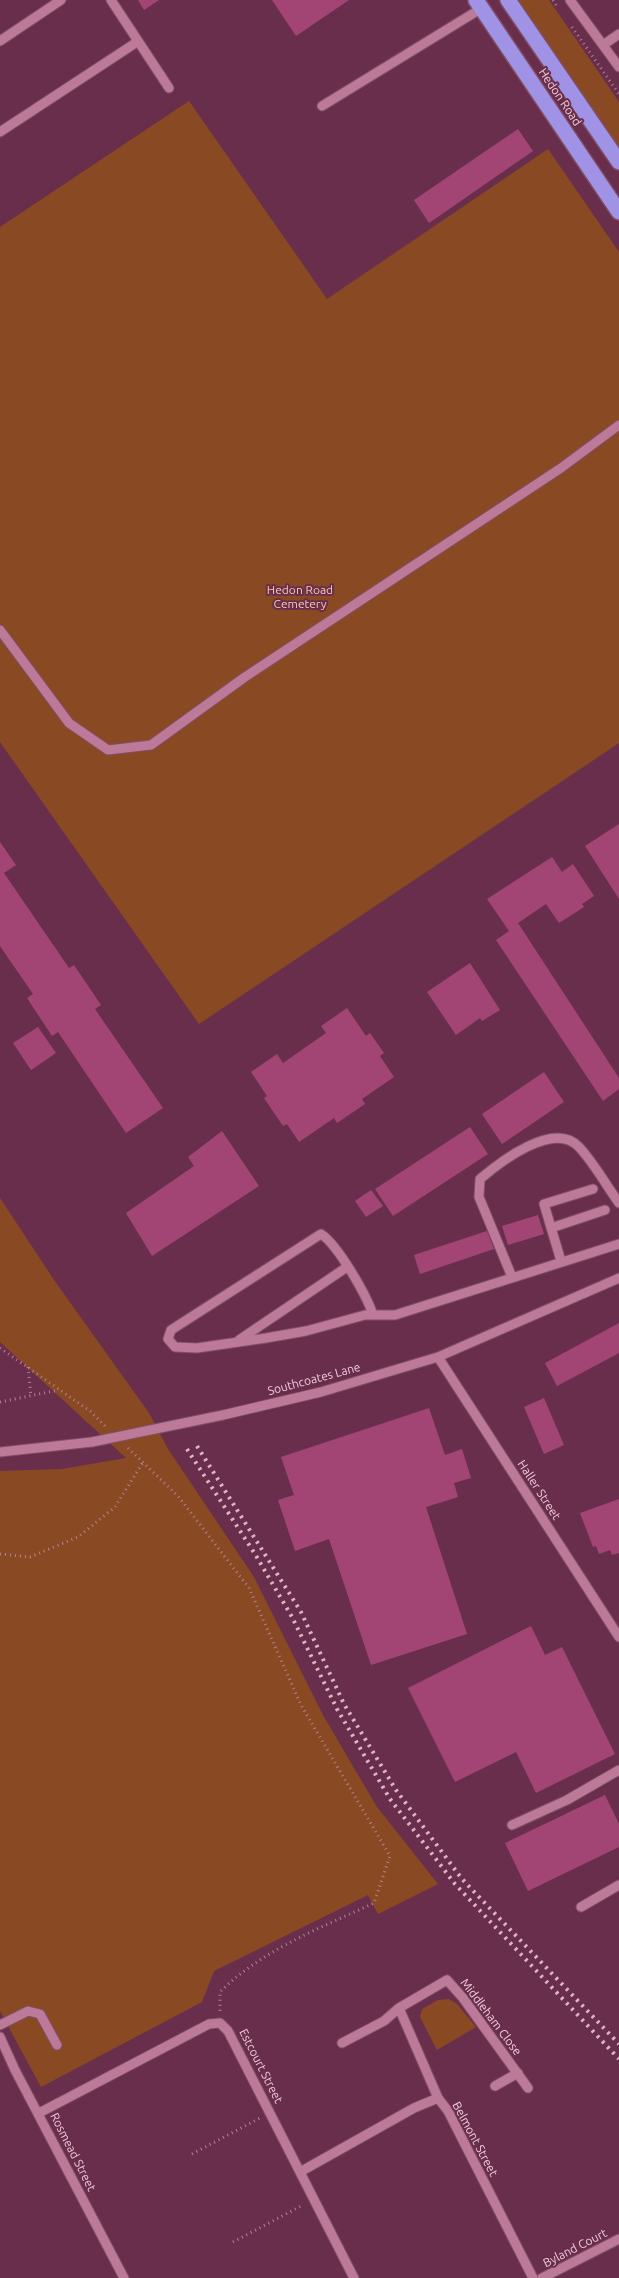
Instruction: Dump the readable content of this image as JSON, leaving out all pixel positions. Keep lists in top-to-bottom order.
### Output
{
  "streets": {
    "highway": ["Hedon Road"],
    "street": [
      "Southcoates Lane",
      "Haller Street",
      "Middleham Close",
      "Estcourt Street",
      "Belmont Street",
      "Rosmead Street",
      "Byland Court"
    ]
  },
  "crossings": [
    ["Southcoates Lane", "Haller Street"],
    ["Estcourt Street", "Belmont Street"],
    ["Estcourt Street", "Rosmead Street"]
  ],
  "parks": ["Hedon Road Cemetery"]
}
